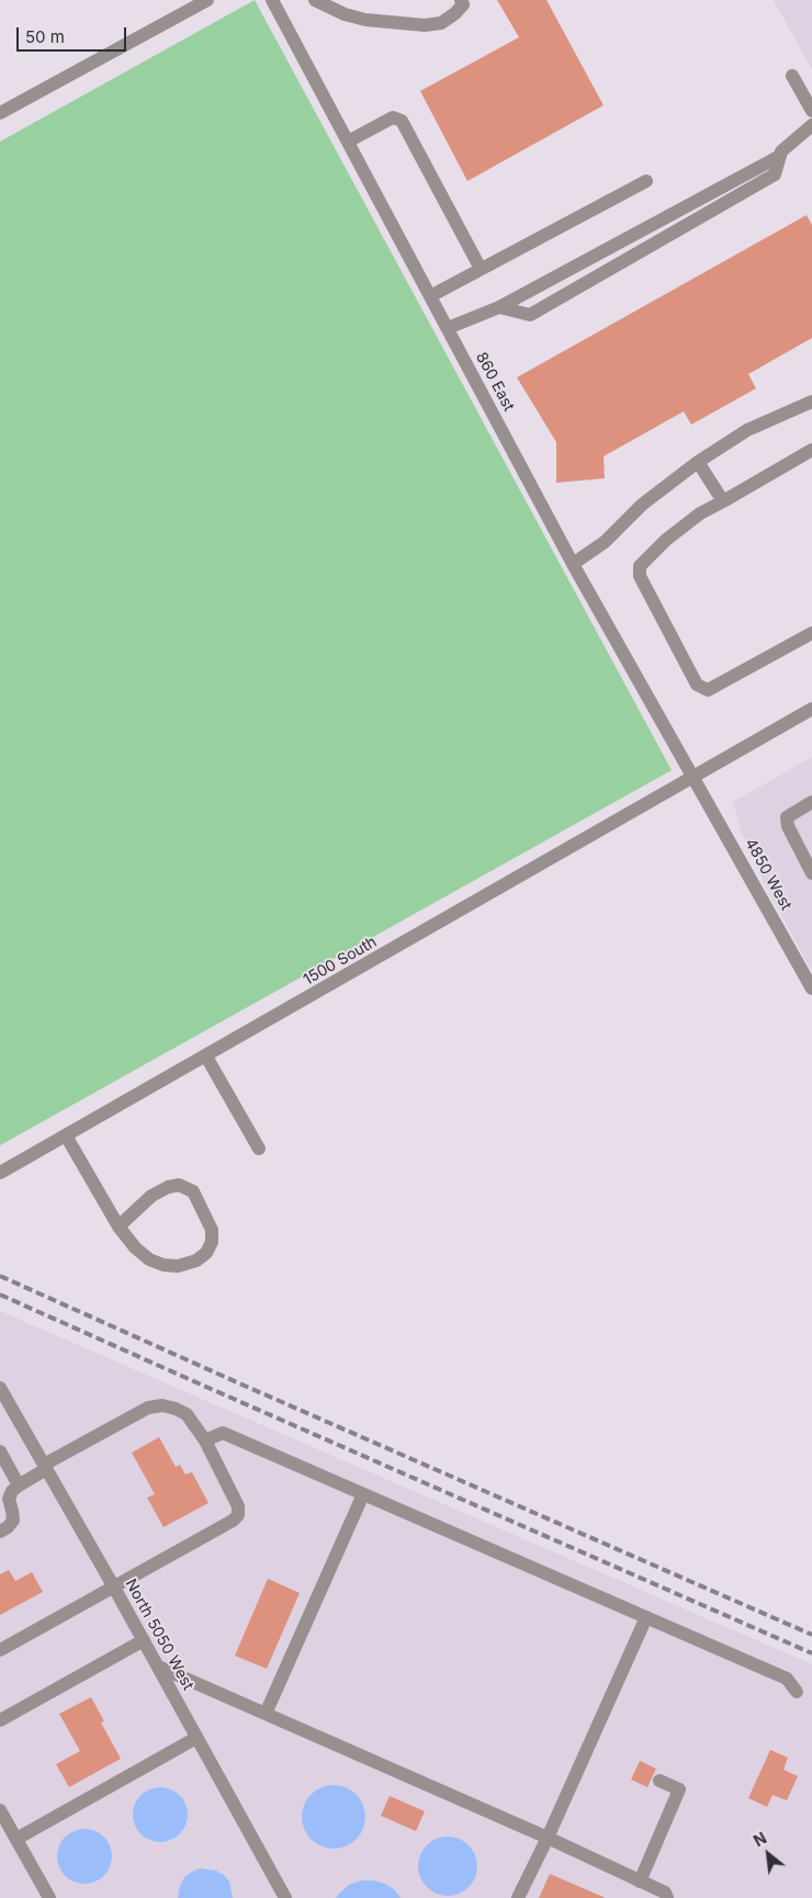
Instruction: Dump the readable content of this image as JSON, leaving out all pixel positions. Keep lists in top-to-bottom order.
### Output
{
  "streets": {
    "street": [
      "860 East",
      "4850 West",
      "1500 South",
      "North 5050 West"
    ]
  },
  "crossings": [
    ["860 East", "4850 West"],
    ["860 East", "1500 South"],
    ["4850 West", "1500 South"]
  ],
  "scale_bar": "50 m",
  "north": "top left"
}
